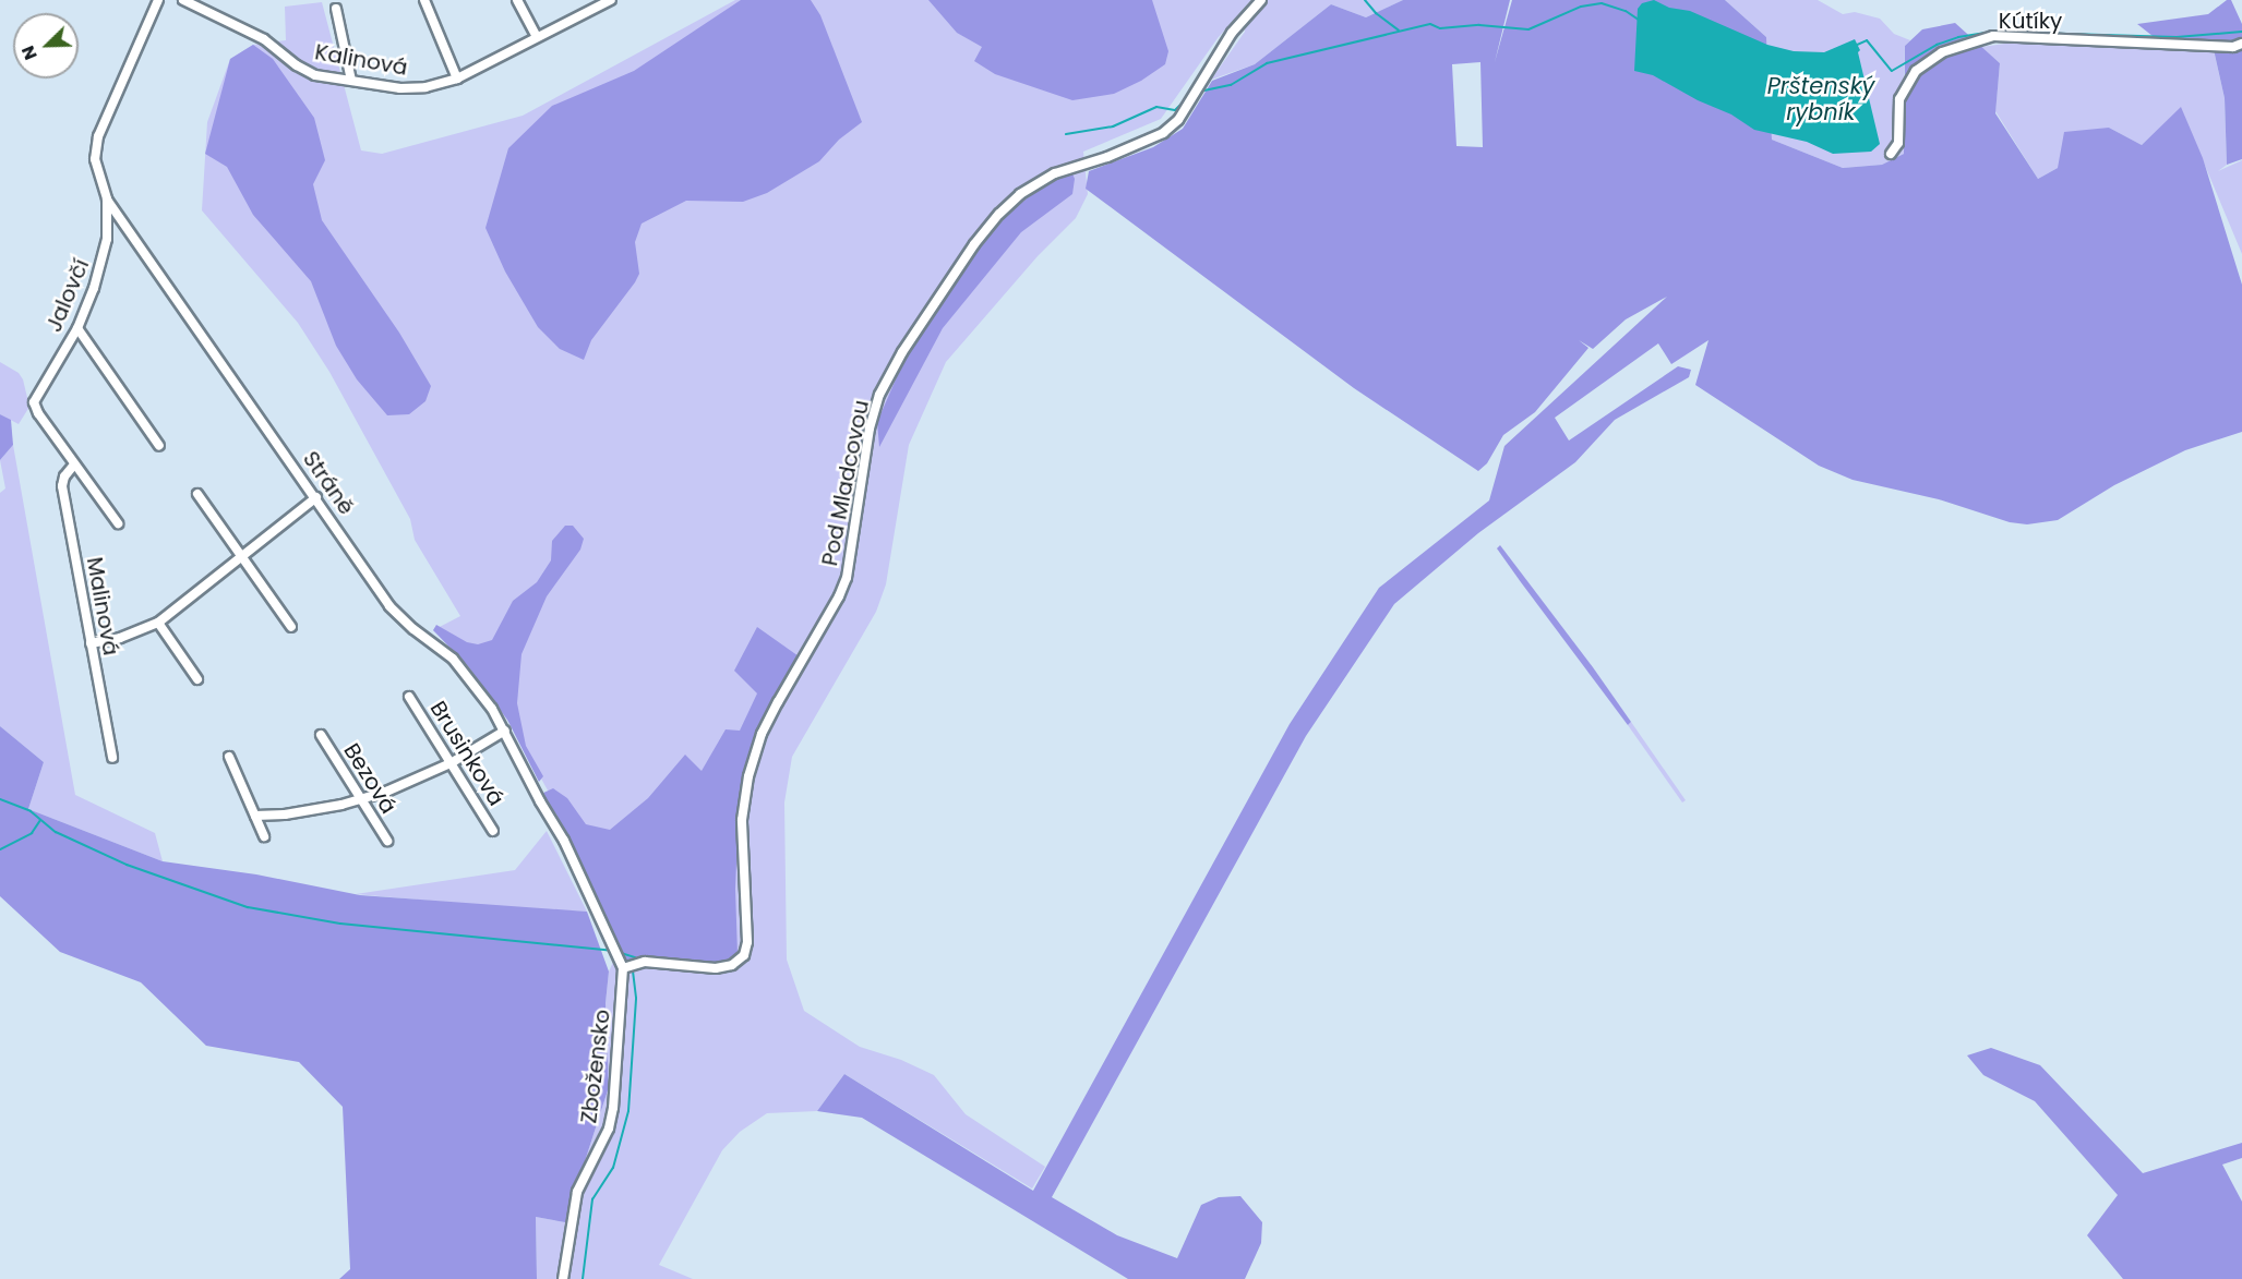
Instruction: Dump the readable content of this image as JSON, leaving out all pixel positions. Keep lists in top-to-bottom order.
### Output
{
  "streets": {
    "street": [
      "Kútíky",
      "Kalinová",
      "Jalovčí",
      "Stráně",
      "Pod Mladcovou",
      "Malinová",
      "Brusinková",
      "Bezová",
      "Zbožensko"
    ]
  },
  "crossings": [
    ["Jalovčí", "Stráně"],
    ["Jalovčí", "Malinová"],
    ["Stráně", "Pod Mladcovou"],
    ["Stráně", "Zbožensko"],
    ["Pod Mladcovou", "Zbožensko"]
  ],
  "water": ["Prštenský rybník"],
  "north": "bottom left"
}
